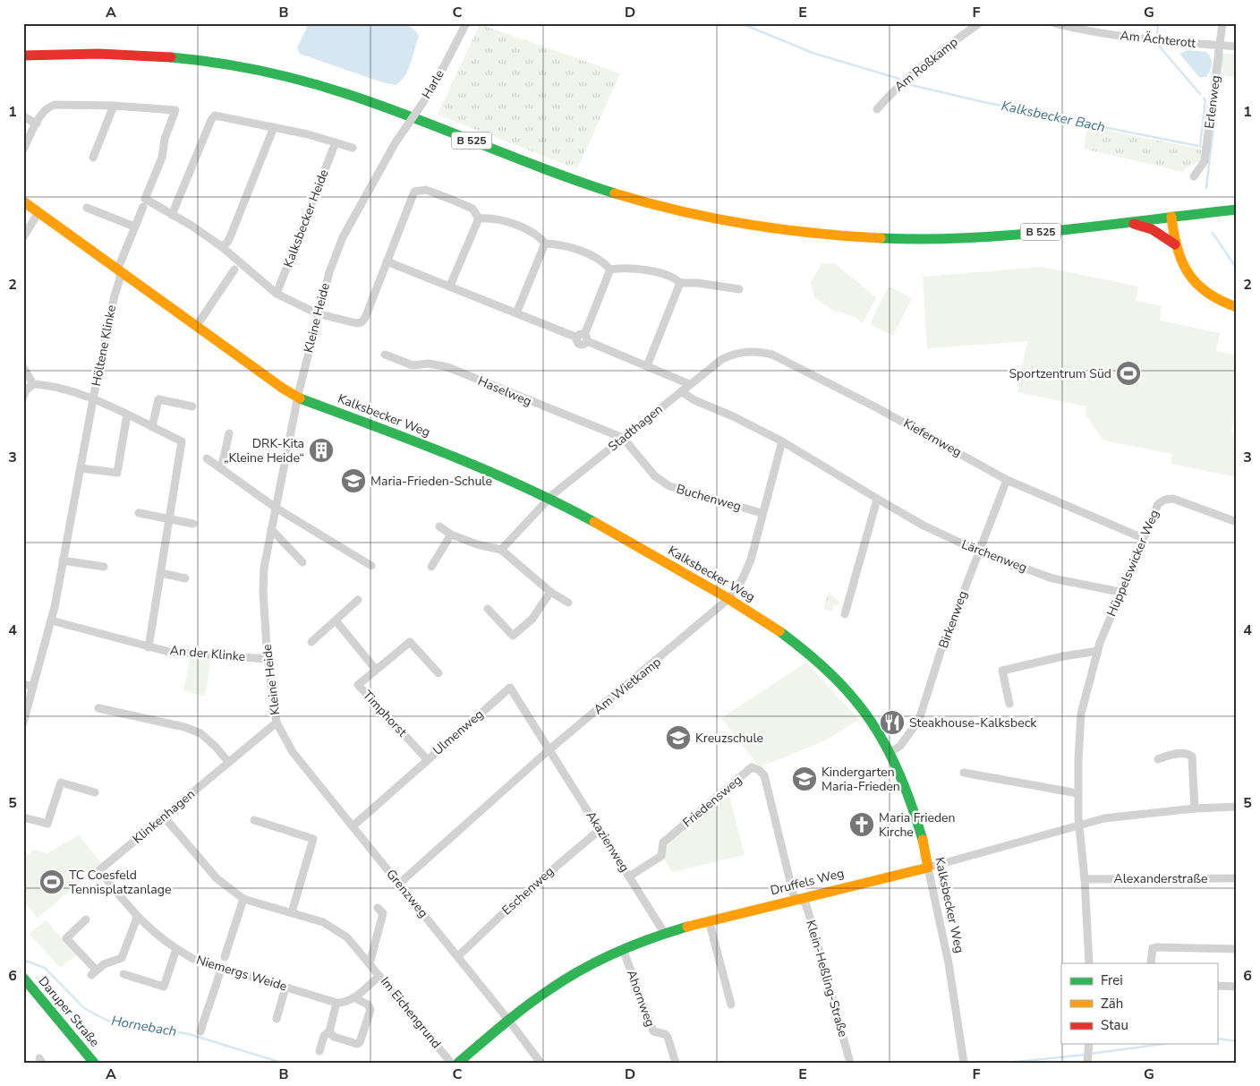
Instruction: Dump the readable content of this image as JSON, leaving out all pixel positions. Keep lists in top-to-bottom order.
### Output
{
  "streets": {
    "street": [
      "Am Ächterott",
      "Am Roßkamp",
      "Harle",
      "Erlenweg",
      "B 525",
      "Kalksbecker Heide",
      "Kleine Heide",
      "Höltene Klinke",
      "Haselweg",
      "Kalksbecker Weg",
      "Stadthagen",
      "Kiefernweg",
      "Buchenweg",
      "Lärchenweg",
      "Hüppelswicker Weg",
      "Birkenweg",
      "An der Klinke",
      "Am Wietkamp",
      "Timphorst",
      "Ulmenweg",
      "Friedensweg",
      "Klinkenhagen",
      "Akazienweg",
      "Alexanderstraße",
      "Druffels Weg",
      "Eschenweg",
      "Grenzweg",
      "Niemergs Weide",
      "Klein-Heßling-Straße",
      "Ahornweg",
      "Daruper Straße",
      "Im Eichengrund"
    ]
  },
  "crossings": [
    ["Am Ächterott", "Erlenweg"],
    ["Harle", "Kleine Heide"],
    ["Kleine Heide", "Kalksbecker Weg"],
    ["Kleine Heide", "An der Klinke"],
    ["Kleine Heide", "Klinkenhagen"],
    ["Kleine Heide", "Grenzweg"],
    ["Höltene Klinke", "Kalksbecker Weg"],
    ["Höltene Klinke", "An der Klinke"],
    ["Haselweg", "Stadthagen"],
    ["Haselweg", "Buchenweg"],
    ["Kalksbecker Weg", "Stadthagen"],
    ["Kalksbecker Weg", "Birkenweg"],
    ["Kalksbecker Weg", "Am Wietkamp"],
    ["Kalksbecker Weg", "Druffels Weg"],
    ["Stadthagen", "Kiefernweg"],
    ["Stadthagen", "Buchenweg"],
    ["Stadthagen", "Lärchenweg"],
    ["Kiefernweg", "Hüppelswicker Weg"],
    ["Kiefernweg", "Birkenweg"],
    ["Buchenweg", "Am Wietkamp"],
    ["Lärchenweg", "Hüppelswicker Weg"],
    ["Lärchenweg", "Birkenweg"],
    ["Lärchenweg", "Am Wietkamp"],
    ["Hüppelswicker Weg", "Alexanderstraße"],
    ["Hüppelswicker Weg", "Druffels Weg"],
    ["Am Wietkamp", "Ulmenweg"],
    ["Am Wietkamp", "Akazienweg"],
    ["Am Wietkamp", "Grenzweg"],
    ["Timphorst", "Ulmenweg"],
    ["Ulmenweg", "Akazienweg"],
    ["Ulmenweg", "Grenzweg"],
    ["Friedensweg", "Akazienweg"],
    ["Friedensweg", "Druffels Weg"],
    ["Friedensweg", "Klein-Heßling-Straße"],
    ["Klinkenhagen", "Grenzweg"],
    ["Klinkenhagen", "Niemergs Weide"],
    ["Klinkenhagen", "Im Eichengrund"],
    ["Akazienweg", "Druffels Weg"],
    ["Akazienweg", "Eschenweg"],
    ["Druffels Weg", "Grenzweg"],
    ["Druffels Weg", "Klein-Heßling-Straße"],
    ["Druffels Weg", "Ahornweg"],
    ["Eschenweg", "Grenzweg"]
  ],
  "water": ["Kalksbecker Bach", "Hornebach"],
  "places": {
    "sports": ["Sportzentrum Süd", "TC Coesfeld Tennisplatzanlage"],
    "building": ["DRK-Kita „Kleine Heide“"],
    "school or university": ["Maria-Frieden-Schule", "Kreuzschule", "Kindergarten Maria-Frieden"],
    "restaurant": ["Steakhouse-Kalksbeck"],
    "church": ["Maria Frieden Kirche"]
  },
  "legend": ["Frei", "Zäh", "Stau"],
  "grid": {
    "columns": [
      "A",
      "B",
      "C",
      "D",
      "E",
      "F",
      "G"
    ],
    "rows": [
      "1",
      "2",
      "3",
      "4",
      "5",
      "6"
    ]
  }
}
